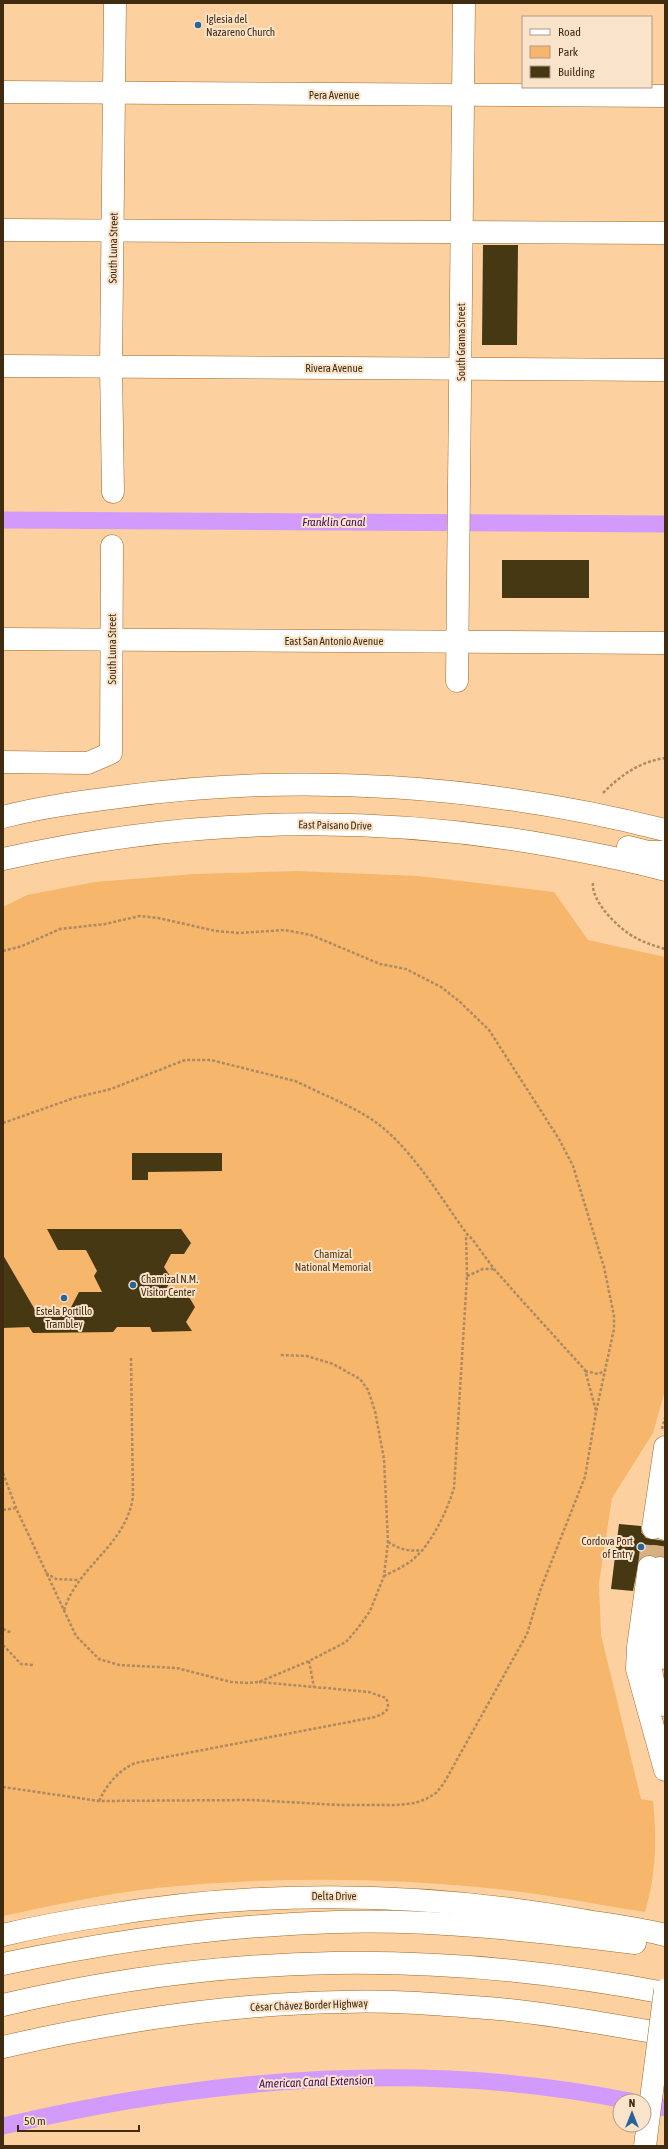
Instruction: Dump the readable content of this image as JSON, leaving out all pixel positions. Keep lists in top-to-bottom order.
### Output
{
  "streets": {
    "main road": [
      "Pera Avenue",
      "South Luna Street",
      "South Grama Street",
      "Rivera Avenue",
      "East San Antonio Avenue",
      "East Paisano Drive",
      "Delta Drive",
      "César Chávez Border Highway"
    ]
  },
  "crossings": [
    ["Pera Avenue", "South Luna Street"],
    ["Pera Avenue", "South Grama Street"],
    ["South Luna Street", "Rivera Avenue"],
    ["South Luna Street", "East San Antonio Avenue"],
    ["South Grama Street", "Rivera Avenue"],
    ["South Grama Street", "East San Antonio Avenue"]
  ],
  "water": ["Franklin Canal", "American Canal Extension"],
  "parks": ["Chamizal National Memorial"],
  "places": [
    "Iglesia del Nazareno Church",
    "Chamizal N.M. Visitor Center",
    "Estela Portillo Trambley",
    "Cordova Port of Entry"
  ],
  "legend": ["Road", "Park", "Building"],
  "scale_bar": "50 m",
  "north": "top"
}
